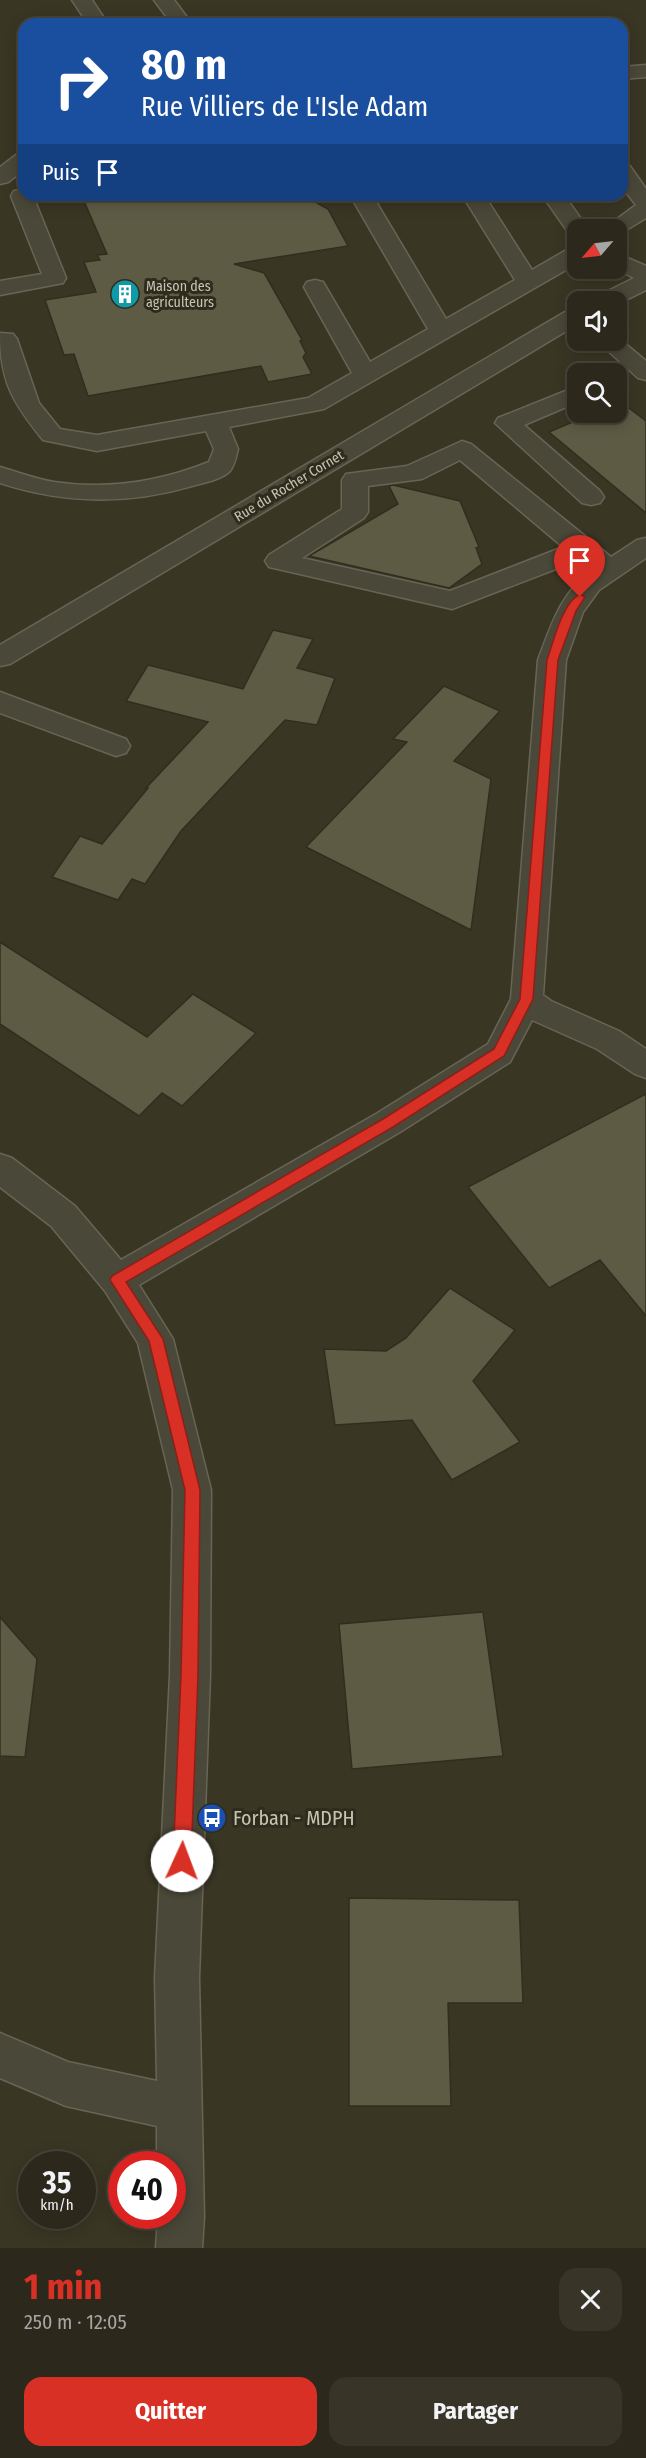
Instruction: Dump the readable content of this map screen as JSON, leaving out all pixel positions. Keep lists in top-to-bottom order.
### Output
{
  "streets": {
    "street": ["Rue du Rocher Cornet"]
  },
  "places": {
    "building": ["Maison des agriculteurs"],
    "bus stop": ["Forban - MDPH"]
  },
  "north": "bottom left",
  "page": {
    "turn": ["80 m", "Rue Villiers de L'Isle Adam"],
    "then": "Puis",
    "speed": "35 km/h",
    "limit": "40",
    "heading": ["1 min", "250 m · 12:05"],
    "buttons": ["Quitter", "Partager"]
  }
}
